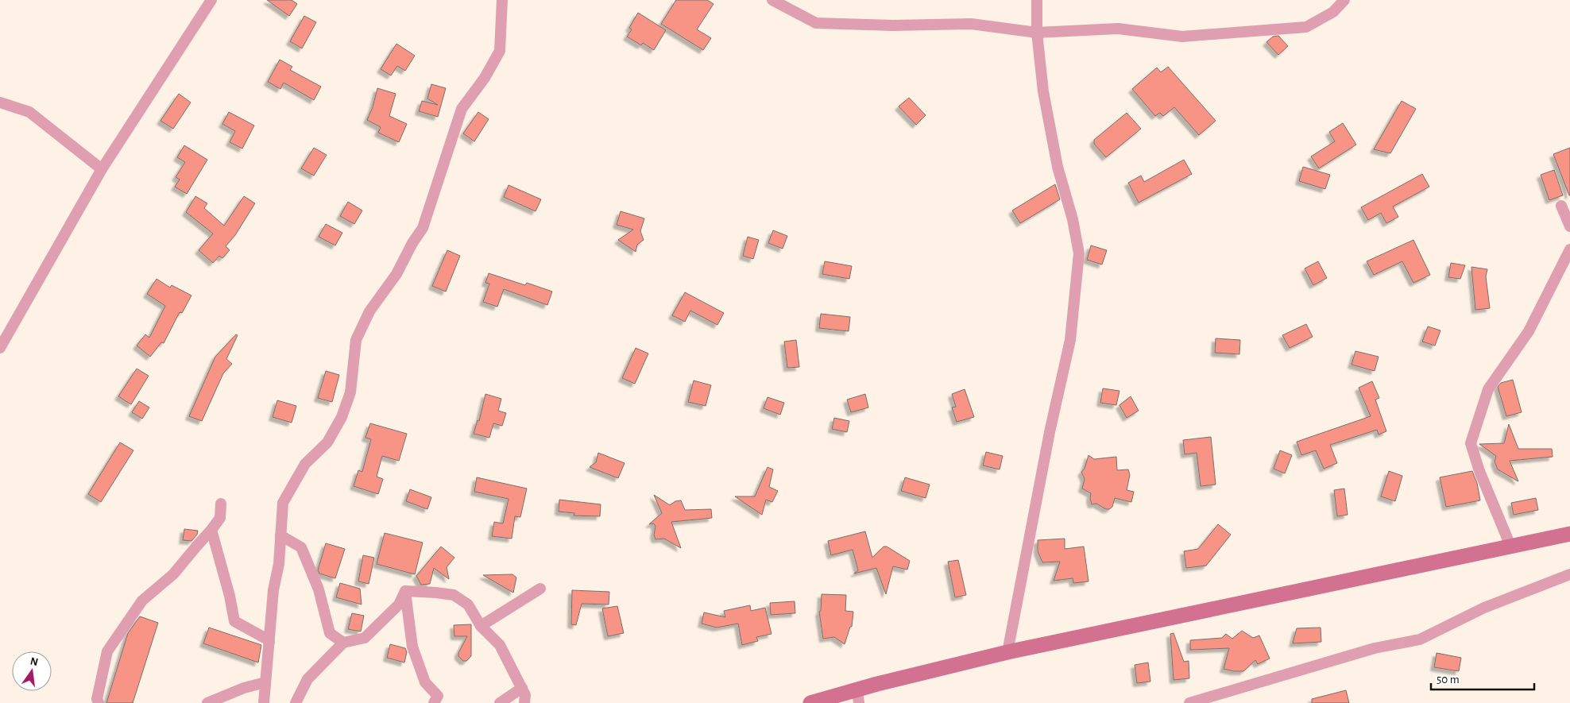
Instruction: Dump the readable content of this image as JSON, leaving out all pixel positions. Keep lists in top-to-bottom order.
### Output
{
  "scale_bar": "50 m",
  "north": "top"
}
